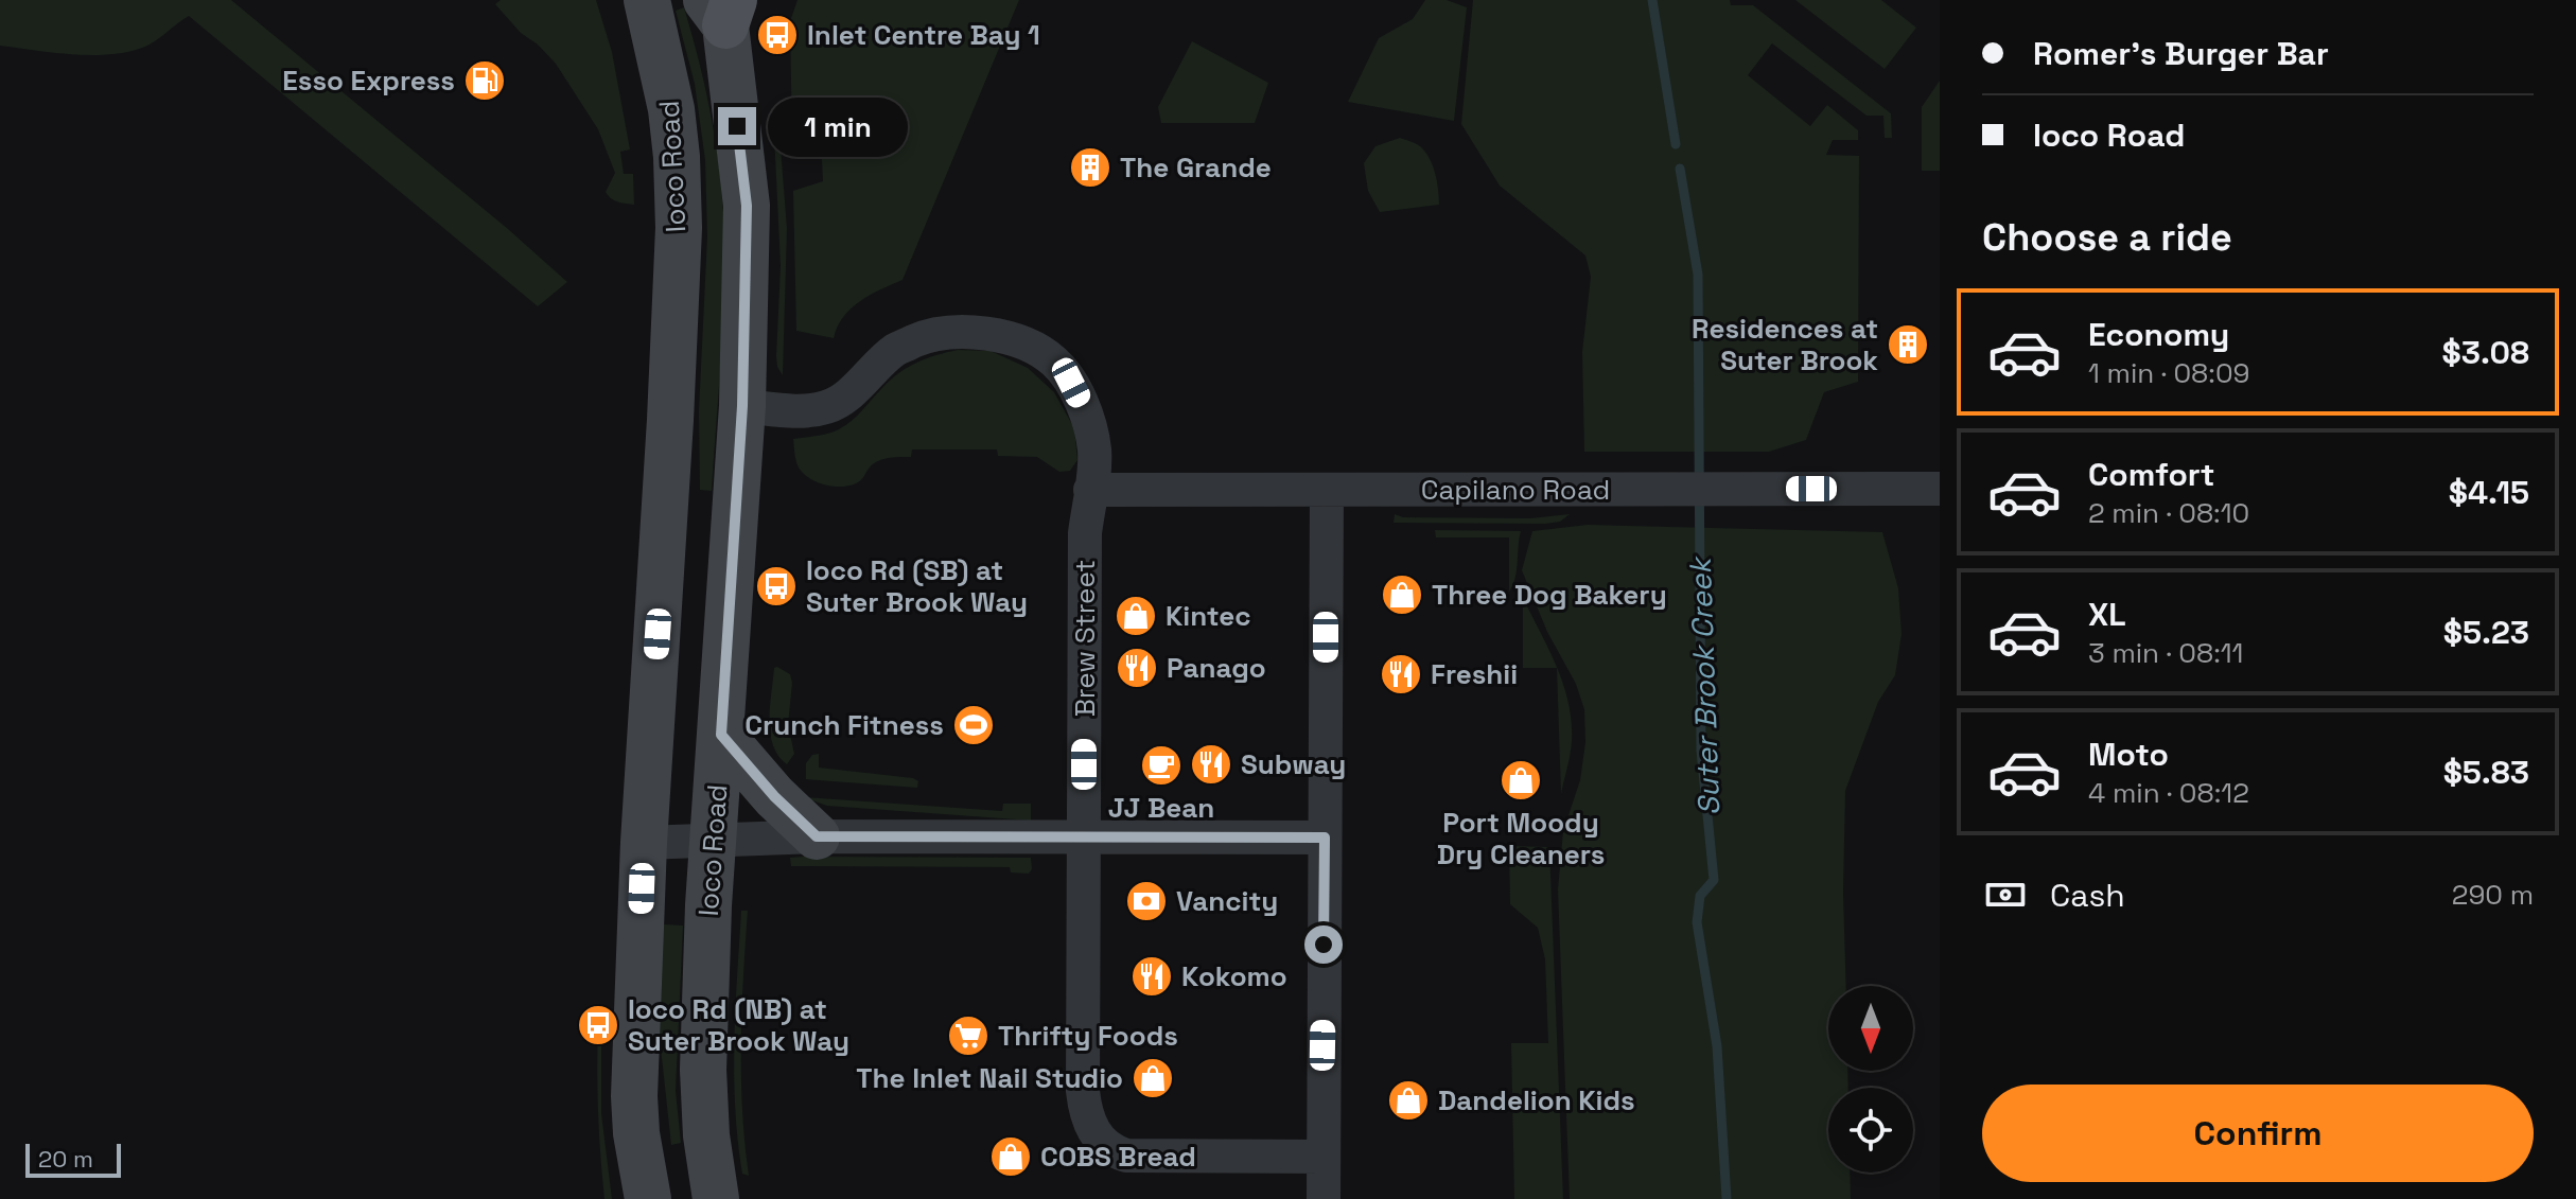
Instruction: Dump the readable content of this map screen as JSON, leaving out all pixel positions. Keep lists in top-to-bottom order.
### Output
{
  "streets": {
    "main road": ["Ioco Road"],
    "street": ["Capilano Road", "Brew Street"]
  },
  "crossings": [
    ["Ioco Road", "Brew Street"],
    ["Capilano Road", "Brew Street"]
  ],
  "water": ["Suter Brook Creek"],
  "places": {
    "bus stop": ["Inlet Centre Bay 1", "Ioco Rd (SB) at Suter Brook Way", "Ioco Rd (NB) at Suter Brook Way"],
    "fuel station": ["Esso Express"],
    "building": ["The Grande", "Residences at Suter Brook"],
    "shop": [
      "Three Dog Bakery",
      "Kintec",
      "Port Moody Dry Cleaners",
      "The Inlet Nail Studio",
      "Dandelion Kids",
      "COBS Bread"
    ],
    "restaurant": [
      "Panago",
      "Freshii",
      "Subway",
      "Kokomo"
    ],
    "sports": ["Crunch Fitness"],
    "cafe": ["JJ Bean"],
    "bank": ["Vancity"],
    "supermarket": ["Thrifty Foods"]
  },
  "scale_bar": "20 m",
  "north": "bottom",
  "page": {
    "banner": ["Romer's Burger Bar", "Ioco Road"],
    "bubble": "1 min",
    "heading": "Choose a ride",
    "list": [
      {
        "name": "Economy",
        "note": "1 min · 08:09",
        "value": "$3.08"
      },
      {
        "name": "Comfort",
        "note": "2 min · 08:10",
        "value": "$4.15"
      },
      {
        "name": "XL",
        "note": "3 min · 08:11",
        "value": "$5.23"
      },
      {
        "name": "Moto",
        "note": "4 min · 08:12",
        "value": "$5.83"
      }
    ],
    "pay": ["Cash", "290 m"],
    "buttons": "Confirm",
    "scale": "20 m"
  }
}
